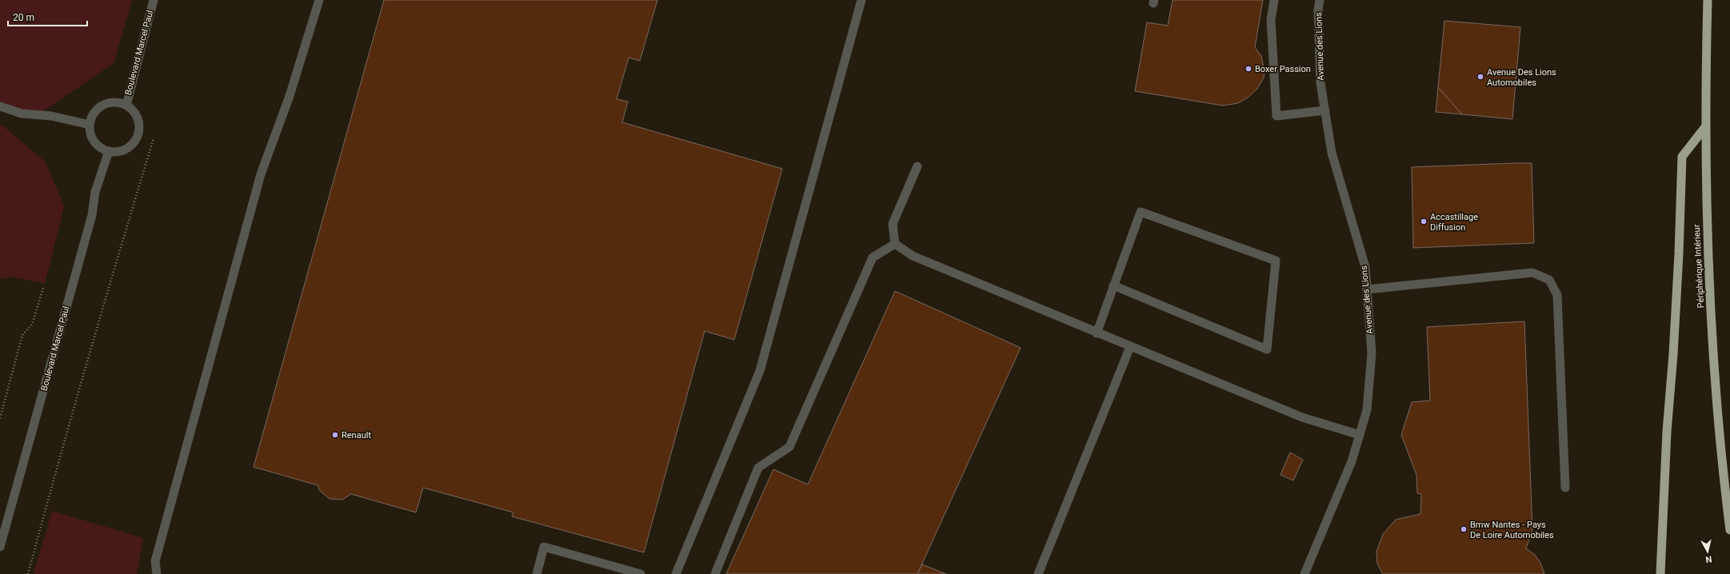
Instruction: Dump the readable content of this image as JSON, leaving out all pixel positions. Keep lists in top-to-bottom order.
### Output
{
  "streets": {
    "highway": ["Périphérique Intérieur"],
    "street": ["Avenue des Lions", "Boulevard Marcel Paul"]
  },
  "places": [
    "Boxer Passion",
    "Avenue Des Lions Automobiles",
    "Accastillage Diffusion",
    "Renault",
    "Bmw Nantes - Pays De Loire Automobiles"
  ],
  "scale_bar": "20 m",
  "north": "bottom"
}
